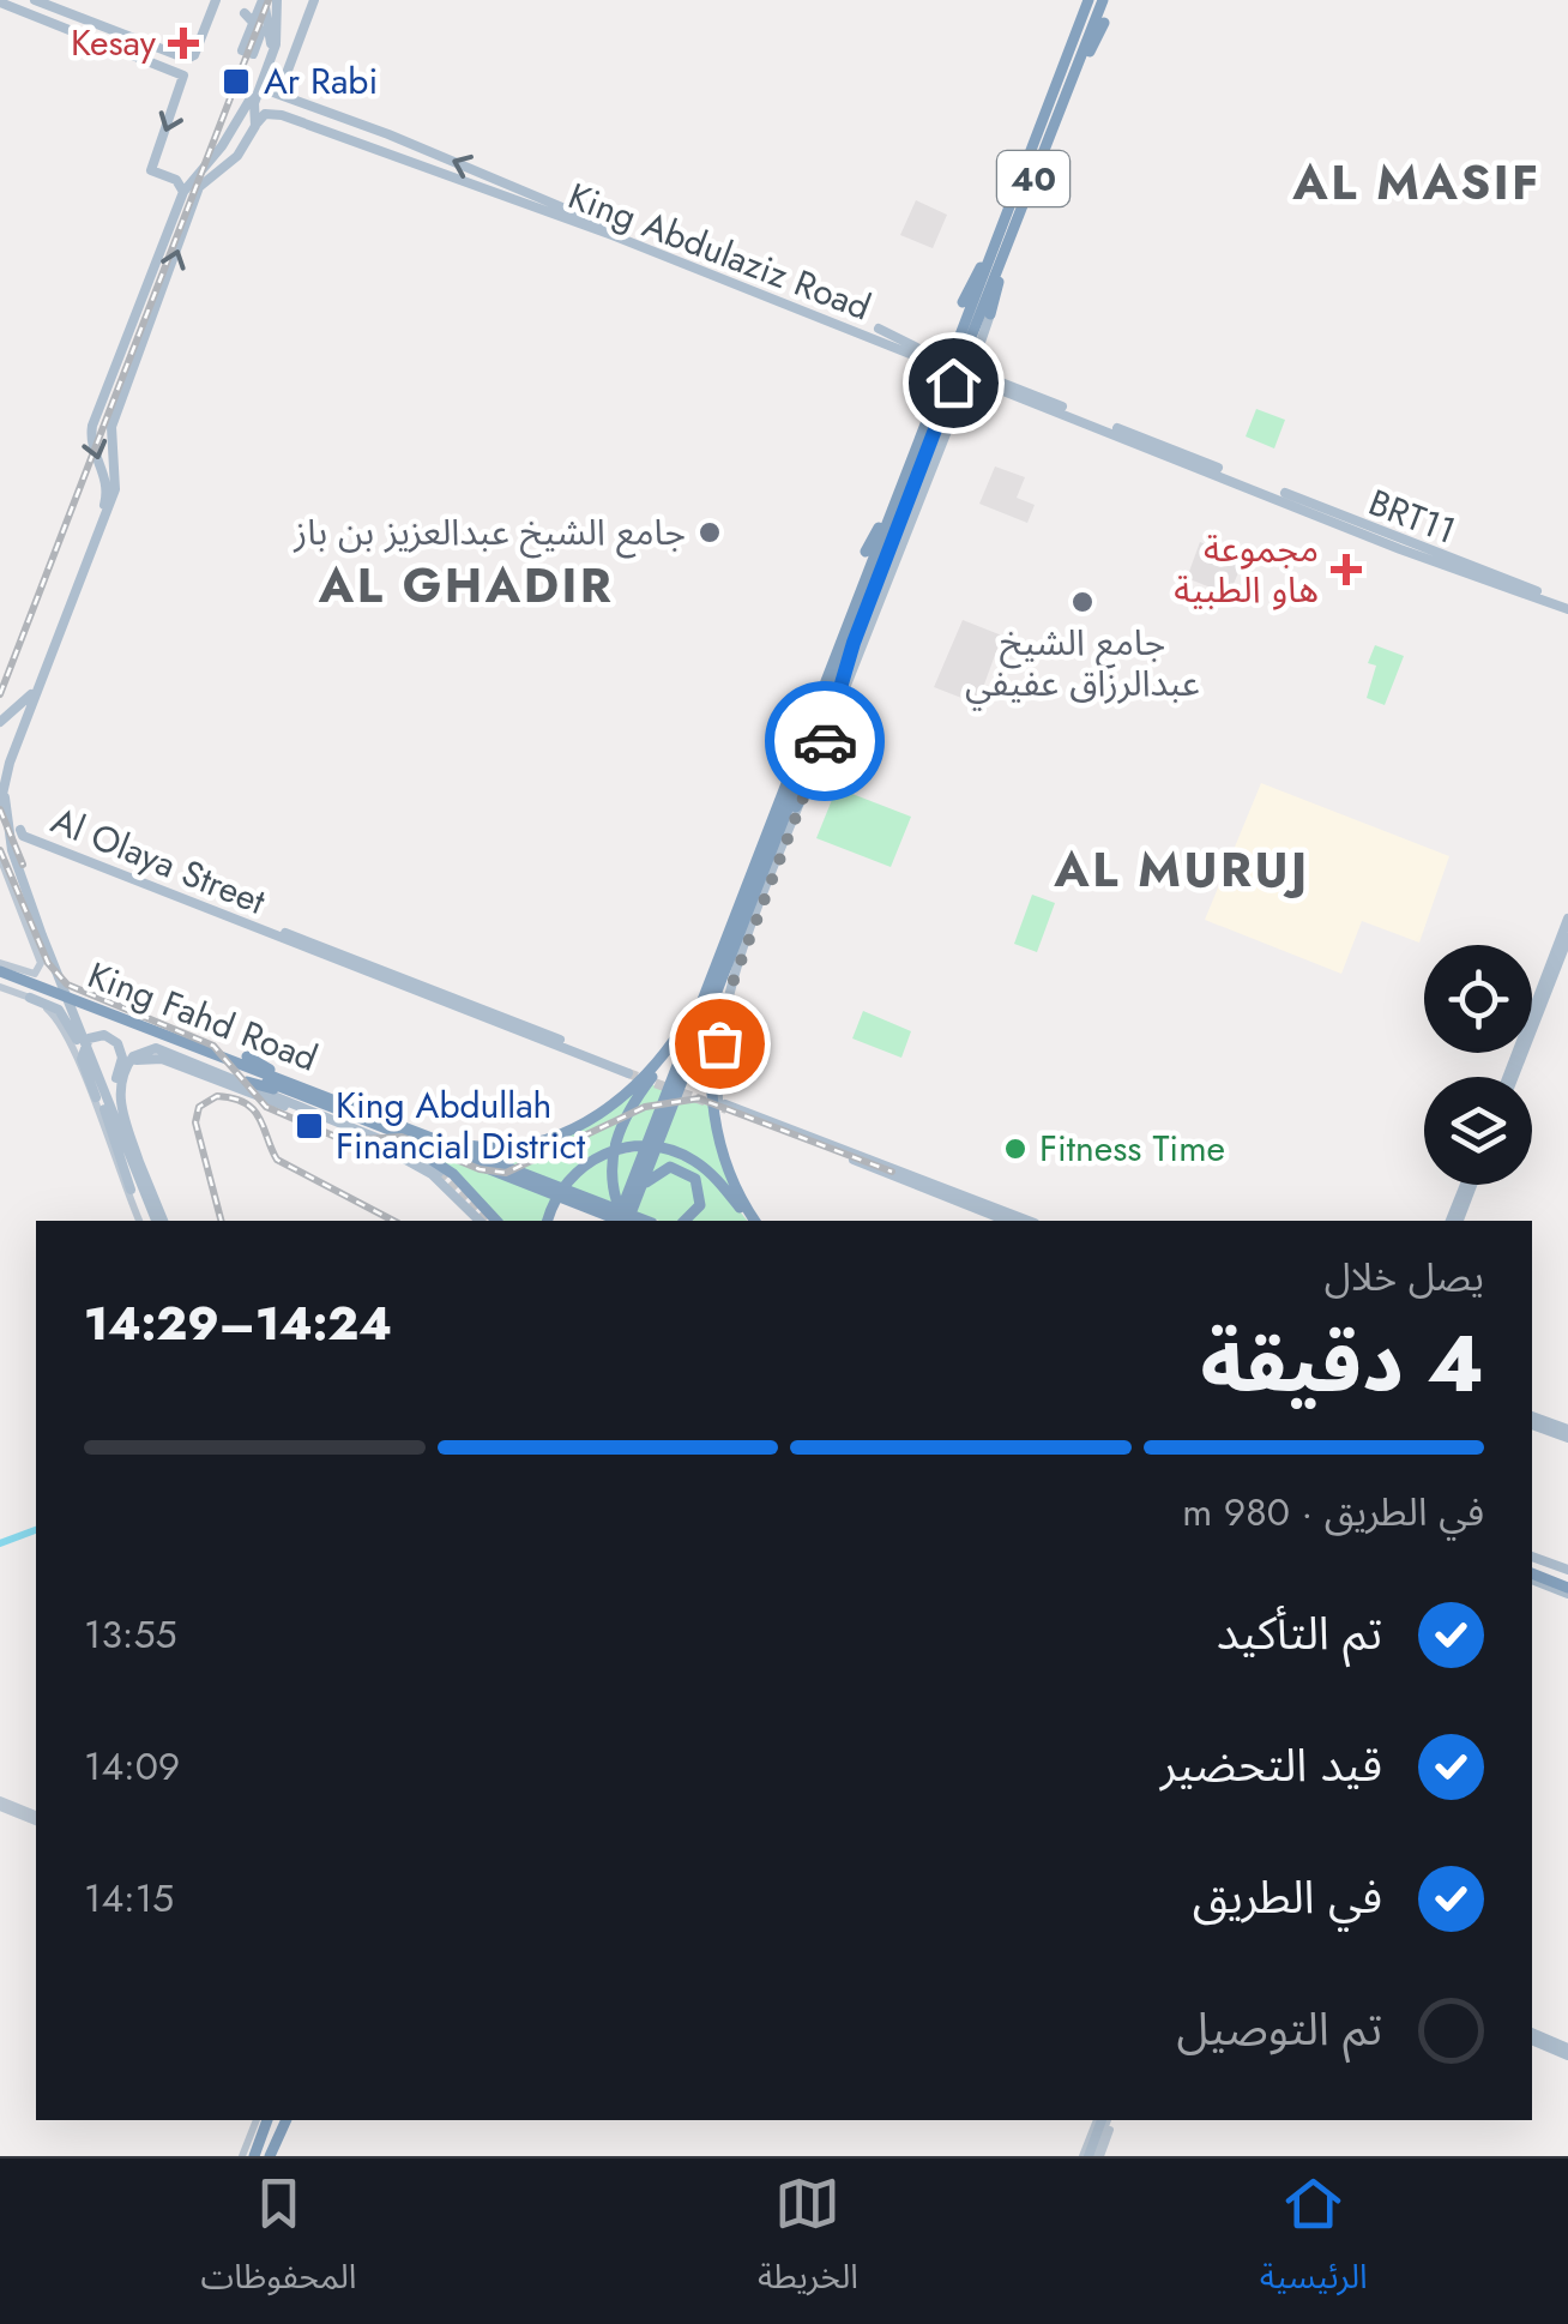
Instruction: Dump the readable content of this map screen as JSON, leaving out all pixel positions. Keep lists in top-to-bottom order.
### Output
{
  "streets": {
    "highway": ["40", "King Fahd Road"],
    "main road": ["King Abdulaziz Road", "BRT11", "Al Olaya Street"]
  },
  "crossings": [
    ["40", "King Abdulaziz Road"],
    ["40", "King Fahd Road"],
    ["King Abdulaziz Road", "BRT11"]
  ],
  "districts": ["AL MASIF", "AL GHADIR", "AL MURUJ"],
  "places": {
    "health": ["Kesay", "مجموعة هاو الطبية"],
    "transit": ["Ar Rabi", "King Abdullah Financial District"],
    "other": ["جامع الشيخ عبدالعزيز بن باز", "جامع الشيخ عبدالرزاق عفيفي", "Fitness Time"]
  },
  "page": {
    "heading": ["4 دقيقة", "يصل خلال", "14:24–14:29"],
    "bar": "في الطريق · 980 m",
    "list": [
      ["تم التأكيد", "13:55"],
      ["قيد التحضير", "14:09"],
      ["في الطريق", "14:15"],
      "تم التوصيل"
    ],
    "tabs": ["الرئيسية", "الخريطة", "المحفوظات"]
  }
}
